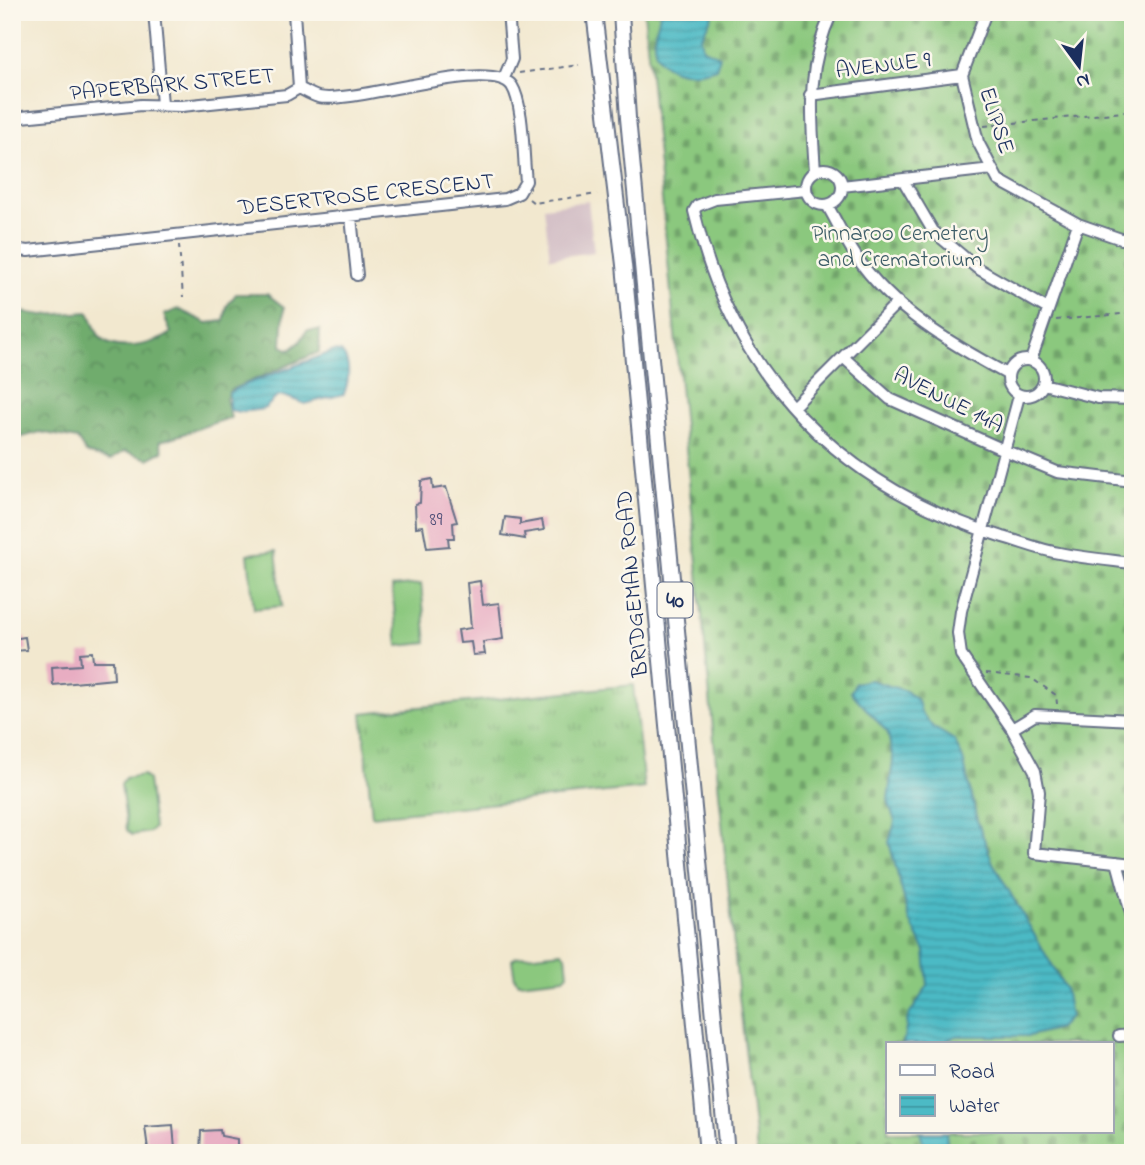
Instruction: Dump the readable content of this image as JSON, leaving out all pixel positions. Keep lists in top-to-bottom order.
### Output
{
  "streets": {
    "main road": ["BRIDGEMAN ROAD", "40"],
    "street": [
      "AVENUE 9",
      "PAPERBARK STREET",
      "ELIPSE",
      "DESERTROSE CRESCENT",
      "AVENUE 14A"
    ]
  },
  "crossings": [
    ["AVENUE 9", "ELIPSE"]
  ],
  "parks": ["Pinnaroo Cemetery and Crematorium"],
  "house_numbers": ["89"],
  "legend": ["Road", "Water"],
  "north": "bottom"
}
